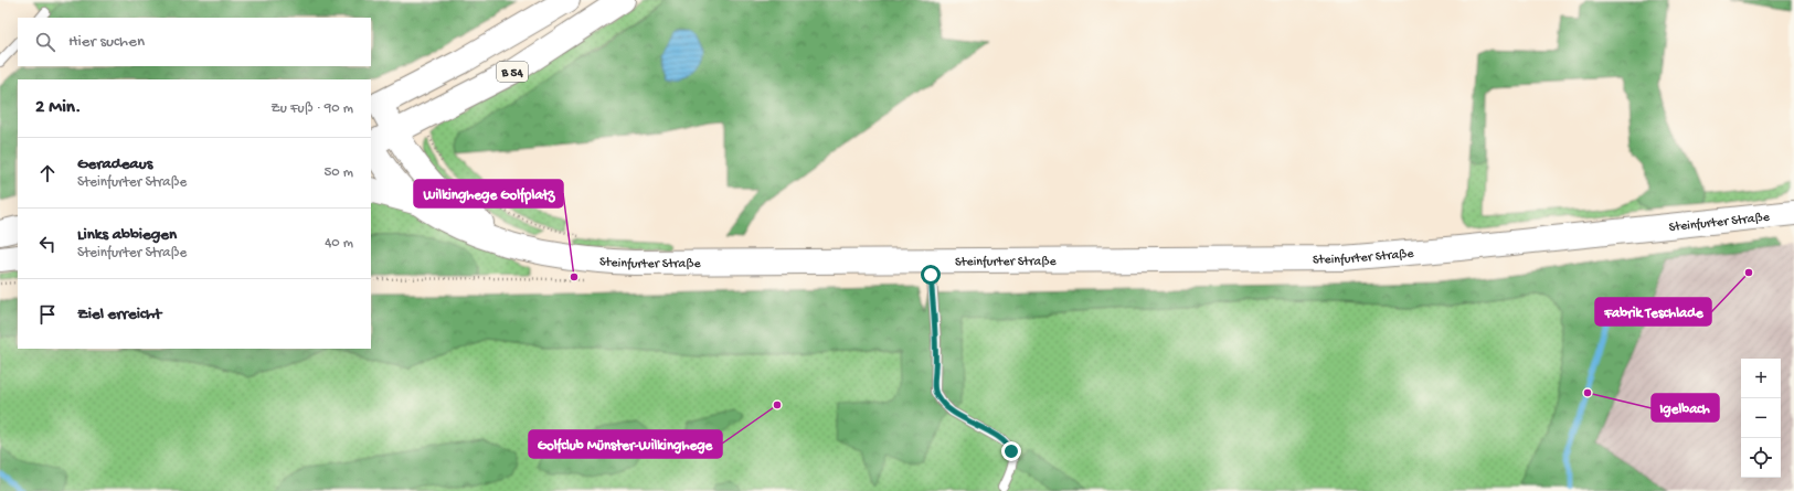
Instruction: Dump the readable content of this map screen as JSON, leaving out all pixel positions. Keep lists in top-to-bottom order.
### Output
{
  "streets": {
    "main road": ["B 54", "Steinfurter Straße"]
  },
  "crossings": [
    ["B 54", "Steinfurter Straße"]
  ],
  "places": [
    "Fabrik Teschlade",
    "Wilkinghege Golfplatz",
    "Igelbach",
    "Golfclub Münster-Wilkinghege"
  ],
  "page": {
    "search": "Hier suchen",
    "heading": ["2 Min.", "Zu Fuß · 90 m"],
    "list": [
      ["Geradeaus", "Steinfurter Straße", "50 m"],
      ["Links abbiegen", "Steinfurter Straße", "40 m"],
      "Ziel erreicht"
    ],
    "map_buttons": ["+", "−"]
  }
}
